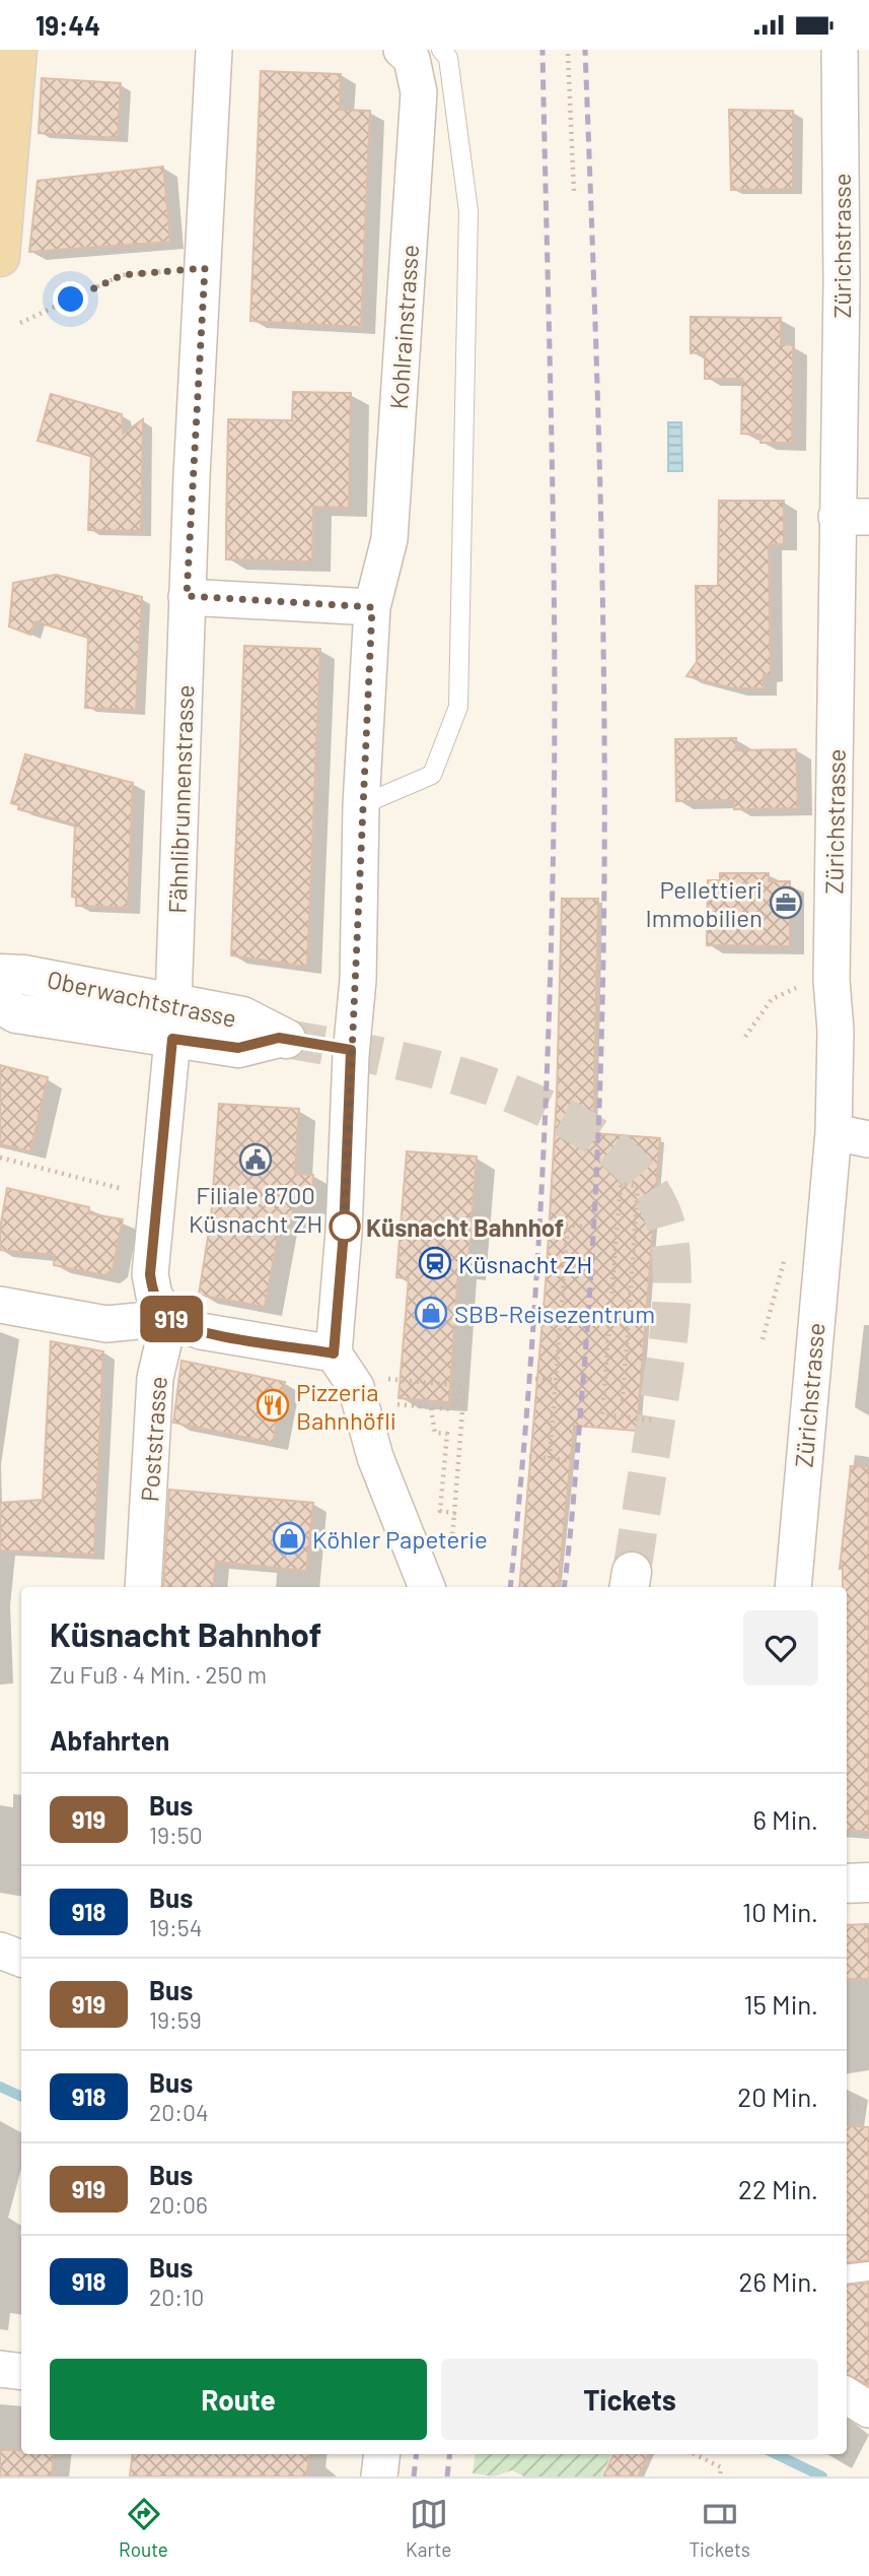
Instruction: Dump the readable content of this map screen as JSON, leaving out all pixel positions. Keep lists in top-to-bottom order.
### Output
{
  "streets": {
    "main road": ["Oberwachtstrasse"],
    "street": [
      "Zürichstrasse",
      "Kohlrainstrasse",
      "Fähnlibrunnenstrasse",
      "Poststrasse"
    ]
  },
  "crossings": [
    ["Fähnlibrunnenstrasse", "Oberwachtstrasse"]
  ],
  "places": {
    "office": ["Pellettieri Immobilien"],
    "public building": ["Filiale 8700 Küsnacht ZH"],
    "other": ["Küsnacht Bahnhof"],
    "station": ["Küsnacht ZH"],
    "shop": ["SBB-Reisezentrum", "Köhler Papeterie"],
    "restaurant": ["Pizzeria Bahnhöfli"]
  },
  "lines": ["bus line 919"],
  "page": {
    "status": "19:44",
    "on_map": "919",
    "heading": [
      ["Küsnacht Bahnhof", "Zu Fuß · 4 Min. · 250 m"],
      "Abfahrten"
    ],
    "list": [
      {
        "mark": "919",
        "name": "Bus",
        "note": "19:50",
        "value": "6 Min."
      },
      {
        "mark": "918",
        "name": "Bus",
        "note": "19:54",
        "value": "10 Min."
      },
      {
        "mark": "919",
        "name": "Bus",
        "note": "19:59",
        "value": "15 Min."
      },
      {
        "mark": "918",
        "name": "Bus",
        "note": "20:04",
        "value": "20 Min."
      },
      {
        "mark": "919",
        "name": "Bus",
        "note": "20:06",
        "value": "22 Min."
      },
      {
        "mark": "918",
        "name": "Bus",
        "note": "20:10",
        "value": "26 Min."
      }
    ],
    "buttons": ["Route", "Tickets"],
    "tabs": ["Route", "Karte", "Tickets"]
  }
}
